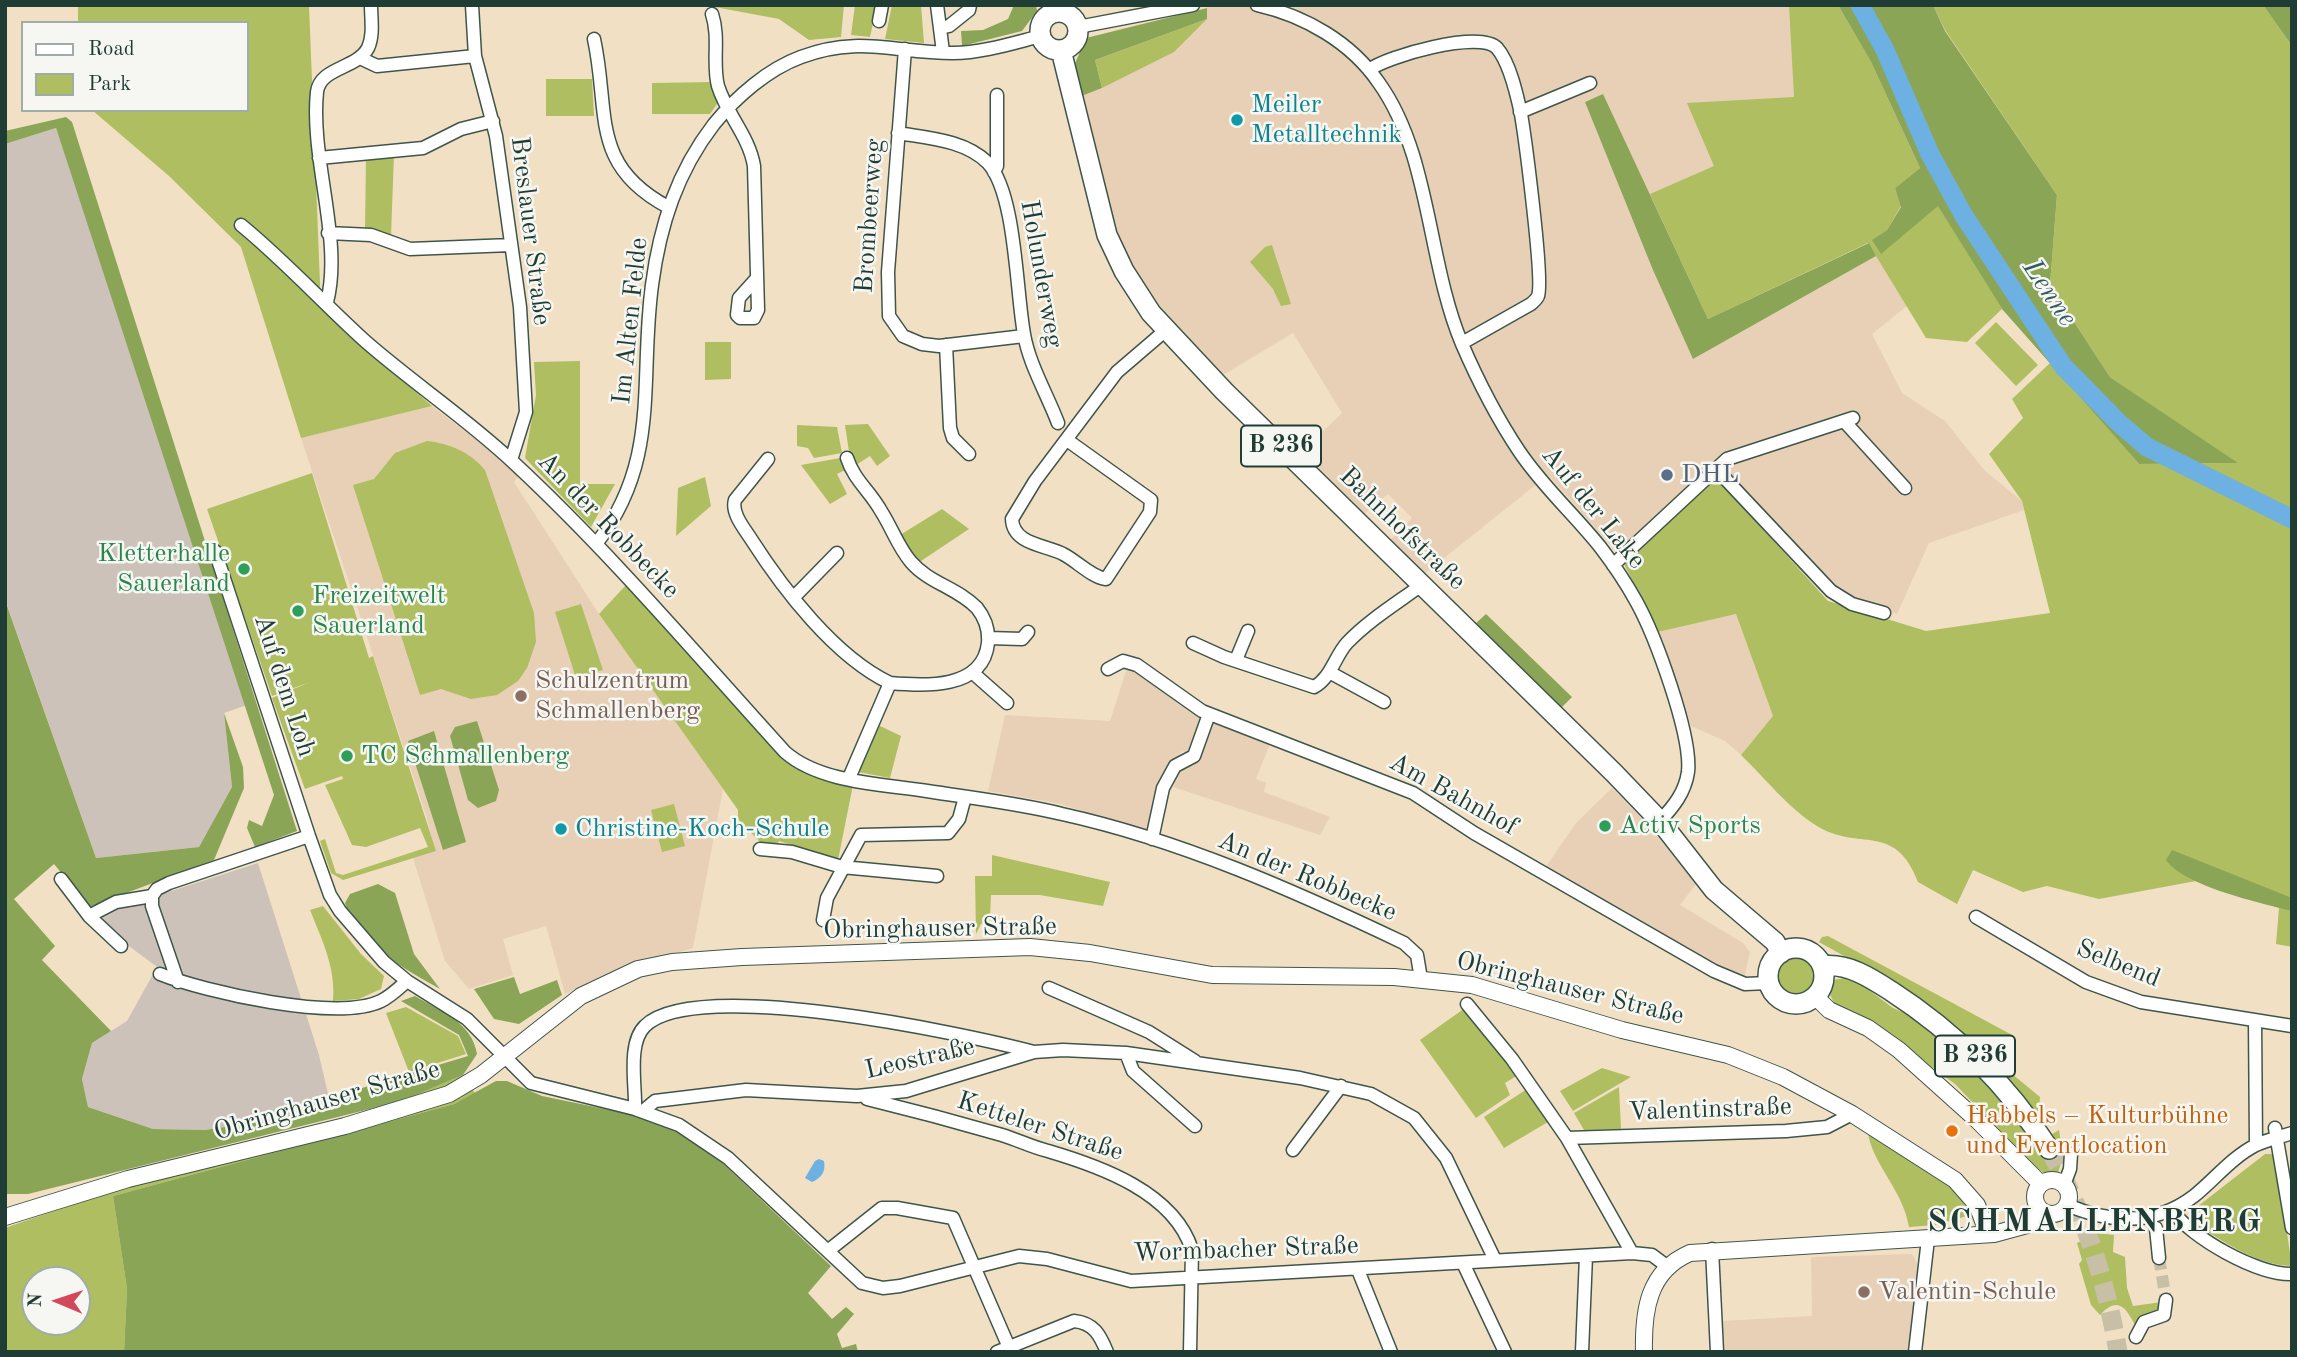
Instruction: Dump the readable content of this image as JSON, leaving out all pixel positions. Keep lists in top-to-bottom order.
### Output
{
  "streets": {
    "main road": ["B 236", "Bahnhofstraße"],
    "street": [
      "Brombeerweg",
      "Breslauer Straße",
      "Holunderweg",
      "Im Alten Felde",
      "Auf der Lake",
      "An der Robbecke",
      "Auf dem Loh",
      "Am Bahnhof",
      "Obringhauser Straße",
      "Selbend",
      "Leostraße",
      "Valentinstraße",
      "Ketteler Straße",
      "Wormbacher Straße"
    ]
  },
  "crossings": [
    ["Brombeerweg", "Holunderweg"],
    ["Brombeerweg", "Im Alten Felde"],
    ["Breslauer Straße", "An der Robbecke"],
    ["Im Alten Felde", "An der Robbecke"],
    ["Im Alten Felde", "Bahnhofstraße"],
    ["B 236", "Bahnhofstraße"],
    ["B 236", "Am Bahnhof"],
    ["Auf der Lake", "Bahnhofstraße"],
    ["An der Robbecke", "Obringhauser Straße"],
    ["Bahnhofstraße", "Am Bahnhof"],
    ["Auf dem Loh", "Obringhauser Straße"],
    ["Auf dem Loh", "Wormbacher Straße"],
    ["Obringhauser Straße", "Valentinstraße"],
    ["Obringhauser Straße", "Wormbacher Straße"],
    ["Leostraße", "Ketteler Straße"],
    ["Leostraße", "Wormbacher Straße"],
    ["Ketteler Straße", "Wormbacher Straße"]
  ],
  "districts": ["SCHMALLENBERG"],
  "water": ["Lenne"],
  "places": [
    "Meiler Metalltechnik",
    "DHL",
    "Kletterhalle Sauerland",
    "Freizeitwelt Sauerland",
    "Schulzentrum Schmallenberg",
    "TC Schmallenberg",
    "Activ Sports",
    "Christine-Koch-Schule",
    "Habbels – Kulturbühne und Eventlocation",
    "Valentin-Schule"
  ],
  "legend": ["Road", "Park"],
  "north": "left"
}
